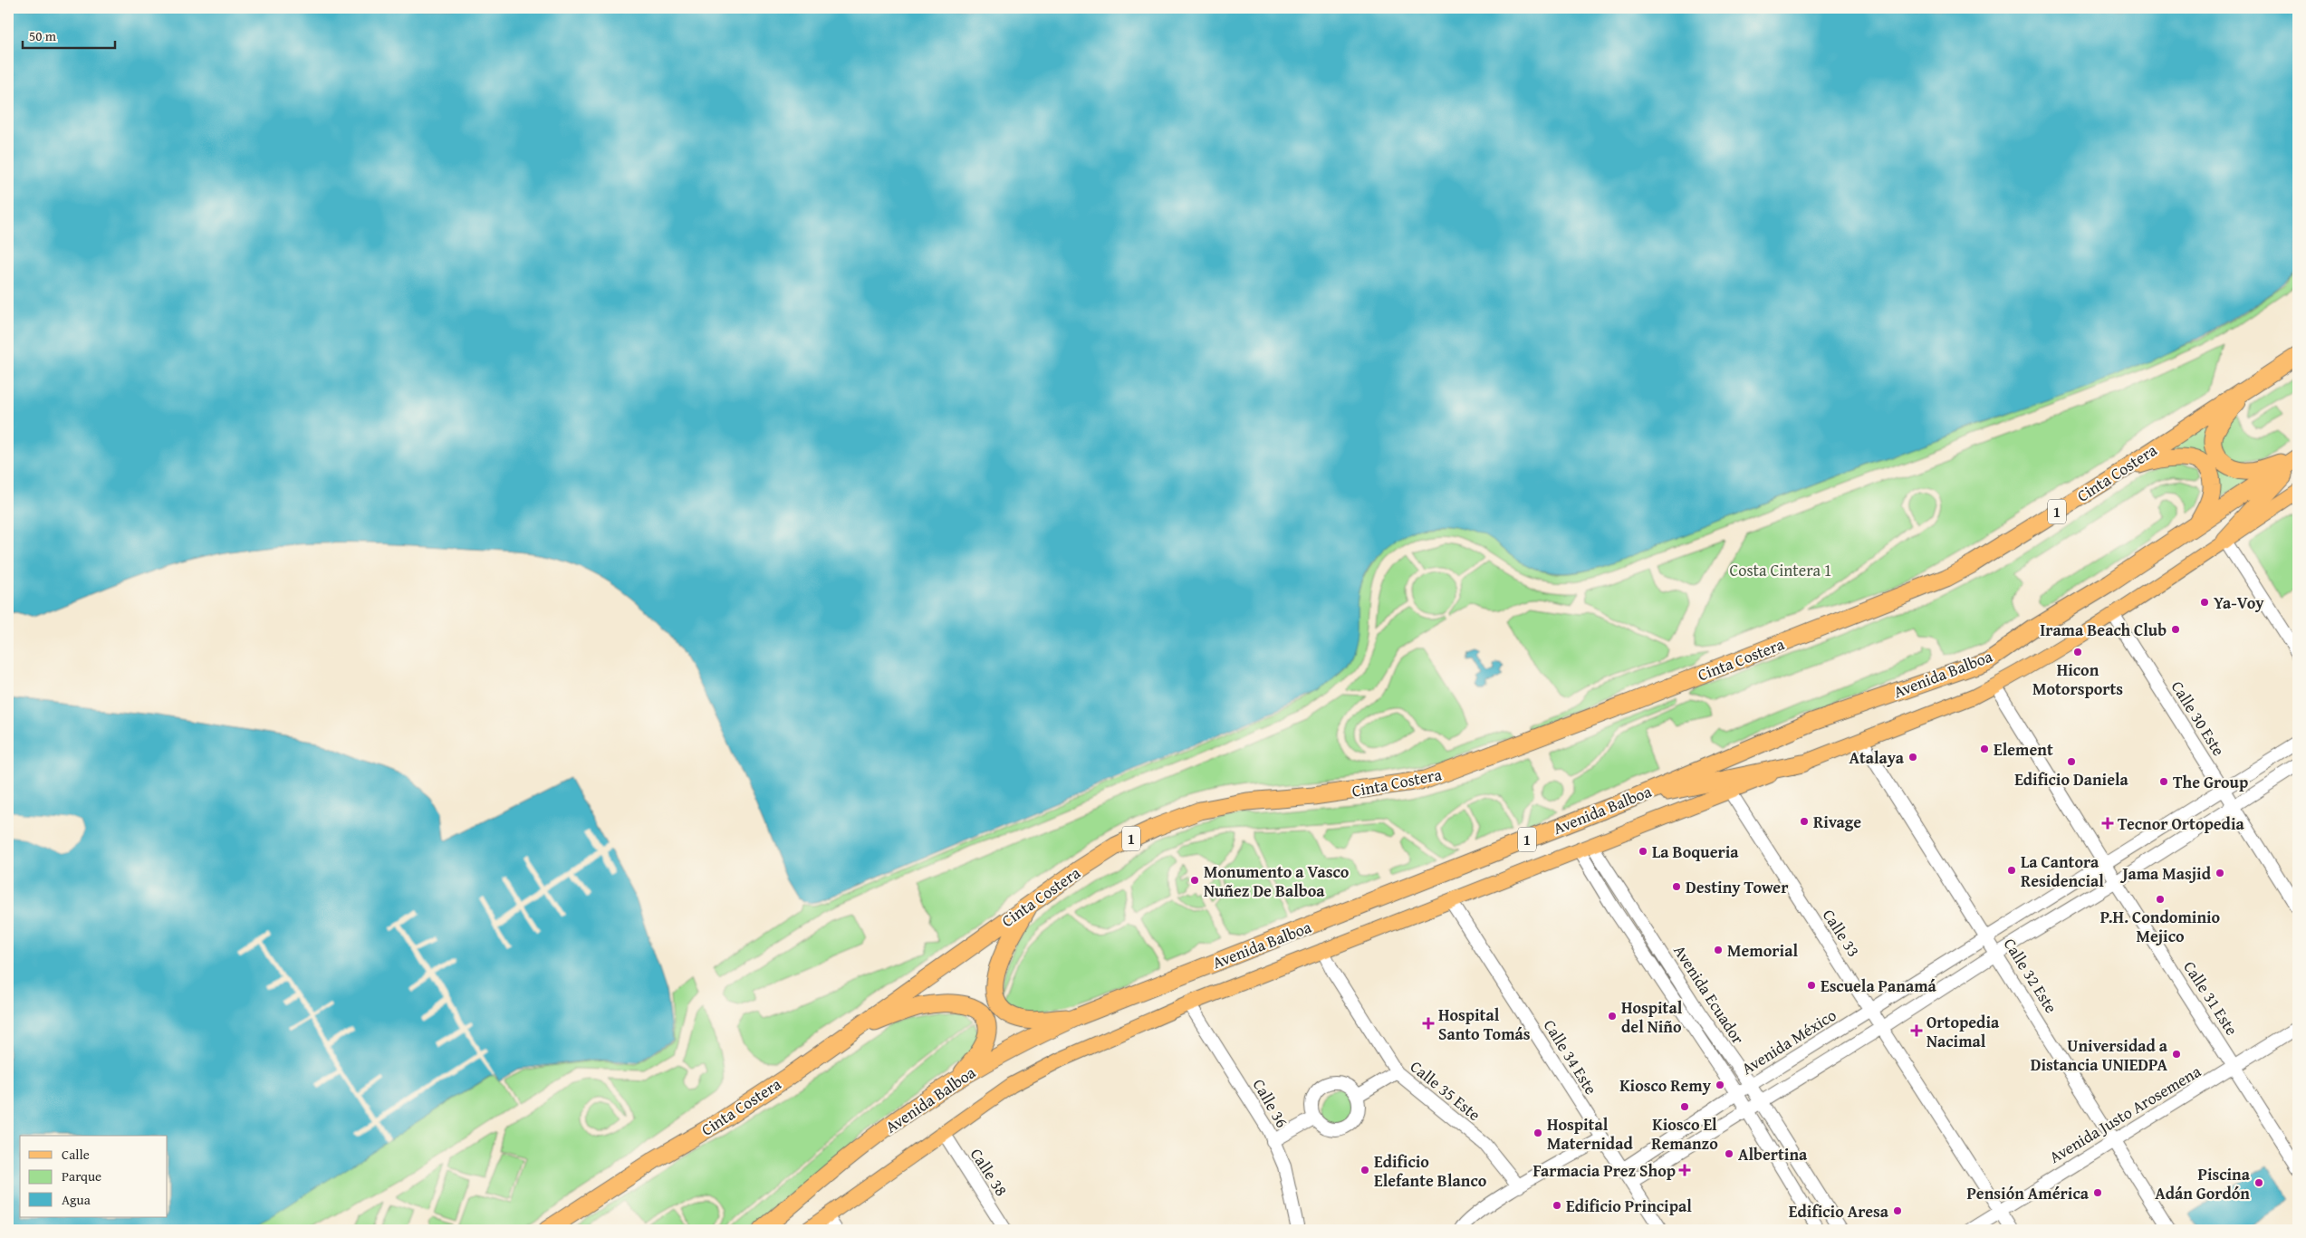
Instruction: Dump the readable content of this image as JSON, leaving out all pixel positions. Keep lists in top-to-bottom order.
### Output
{
  "streets": {
    "highway": ["Cinta Costera", "1", "Avenida Balboa"],
    "street": [
      "Calle 30 Este",
      "Calle 33",
      "Calle 32 Este",
      "Avenida Ecuador",
      "Calle 31 Este",
      "Avenida México",
      "Calle 34 Este",
      "Calle 35 Este",
      "Calle 36",
      "Avenida Justo Arosemena",
      "Calle 38"
    ]
  },
  "crossings": [
    ["Avenida Balboa", "Calle 30 Este"],
    ["Avenida Balboa", "Calle 33"],
    ["Avenida Balboa", "Calle 32 Este"],
    ["Avenida Balboa", "Avenida Ecuador"],
    ["Avenida Balboa", "Calle 31 Este"],
    ["Avenida Balboa", "Calle 34 Este"],
    ["Avenida Balboa", "Calle 35 Este"],
    ["Avenida Balboa", "Calle 36"],
    ["Avenida Balboa", "Calle 38"],
    ["Calle 30 Este", "Avenida México"],
    ["Calle 33", "Avenida México"],
    ["Calle 33", "Avenida Justo Arosemena"],
    ["Calle 32 Este", "Avenida México"],
    ["Calle 32 Este", "Avenida Justo Arosemena"],
    ["Avenida Ecuador", "Avenida México"],
    ["Calle 31 Este", "Avenida México"],
    ["Calle 31 Este", "Avenida Justo Arosemena"],
    ["Avenida México", "Calle 34 Este"]
  ],
  "parks": ["Costa Cintera 1"],
  "places": {
    "other": [
      "Ya-Voy",
      "Irama Beach Club",
      "Hicon Motorsports",
      "Element",
      "Atalaya",
      "Edificio Daniela",
      "The Group",
      "Rivage",
      "La Boqueria",
      "La Cantora Residencial",
      "Jama Masjid",
      "Monumento a Vasco Nuñez De Balboa",
      "Destiny Tower",
      "P.H. Condominio Mejico",
      "Memorial",
      "Escuela Panamá",
      "Hospital del Niño",
      "Universidad a Distancia UNIEDPA",
      "Kiosco Remy",
      "Kiosco El Remanzo",
      "Hospital Maternidad",
      "Albertina",
      "Edificio Elefante Blanco",
      "Piscina Adán Gordón",
      "Pensión América",
      "Edificio Principal",
      "Edificio Aresa"
    ],
    "health": [
      "Tecnor Ortopedia",
      "Hospital Santo Tomás",
      "Ortopedia Nacimal",
      "Farmacia Prez Shop"
    ]
  },
  "legend": ["Calle", "Parque", "Agua"],
  "scale_bar": "50 m"
}
